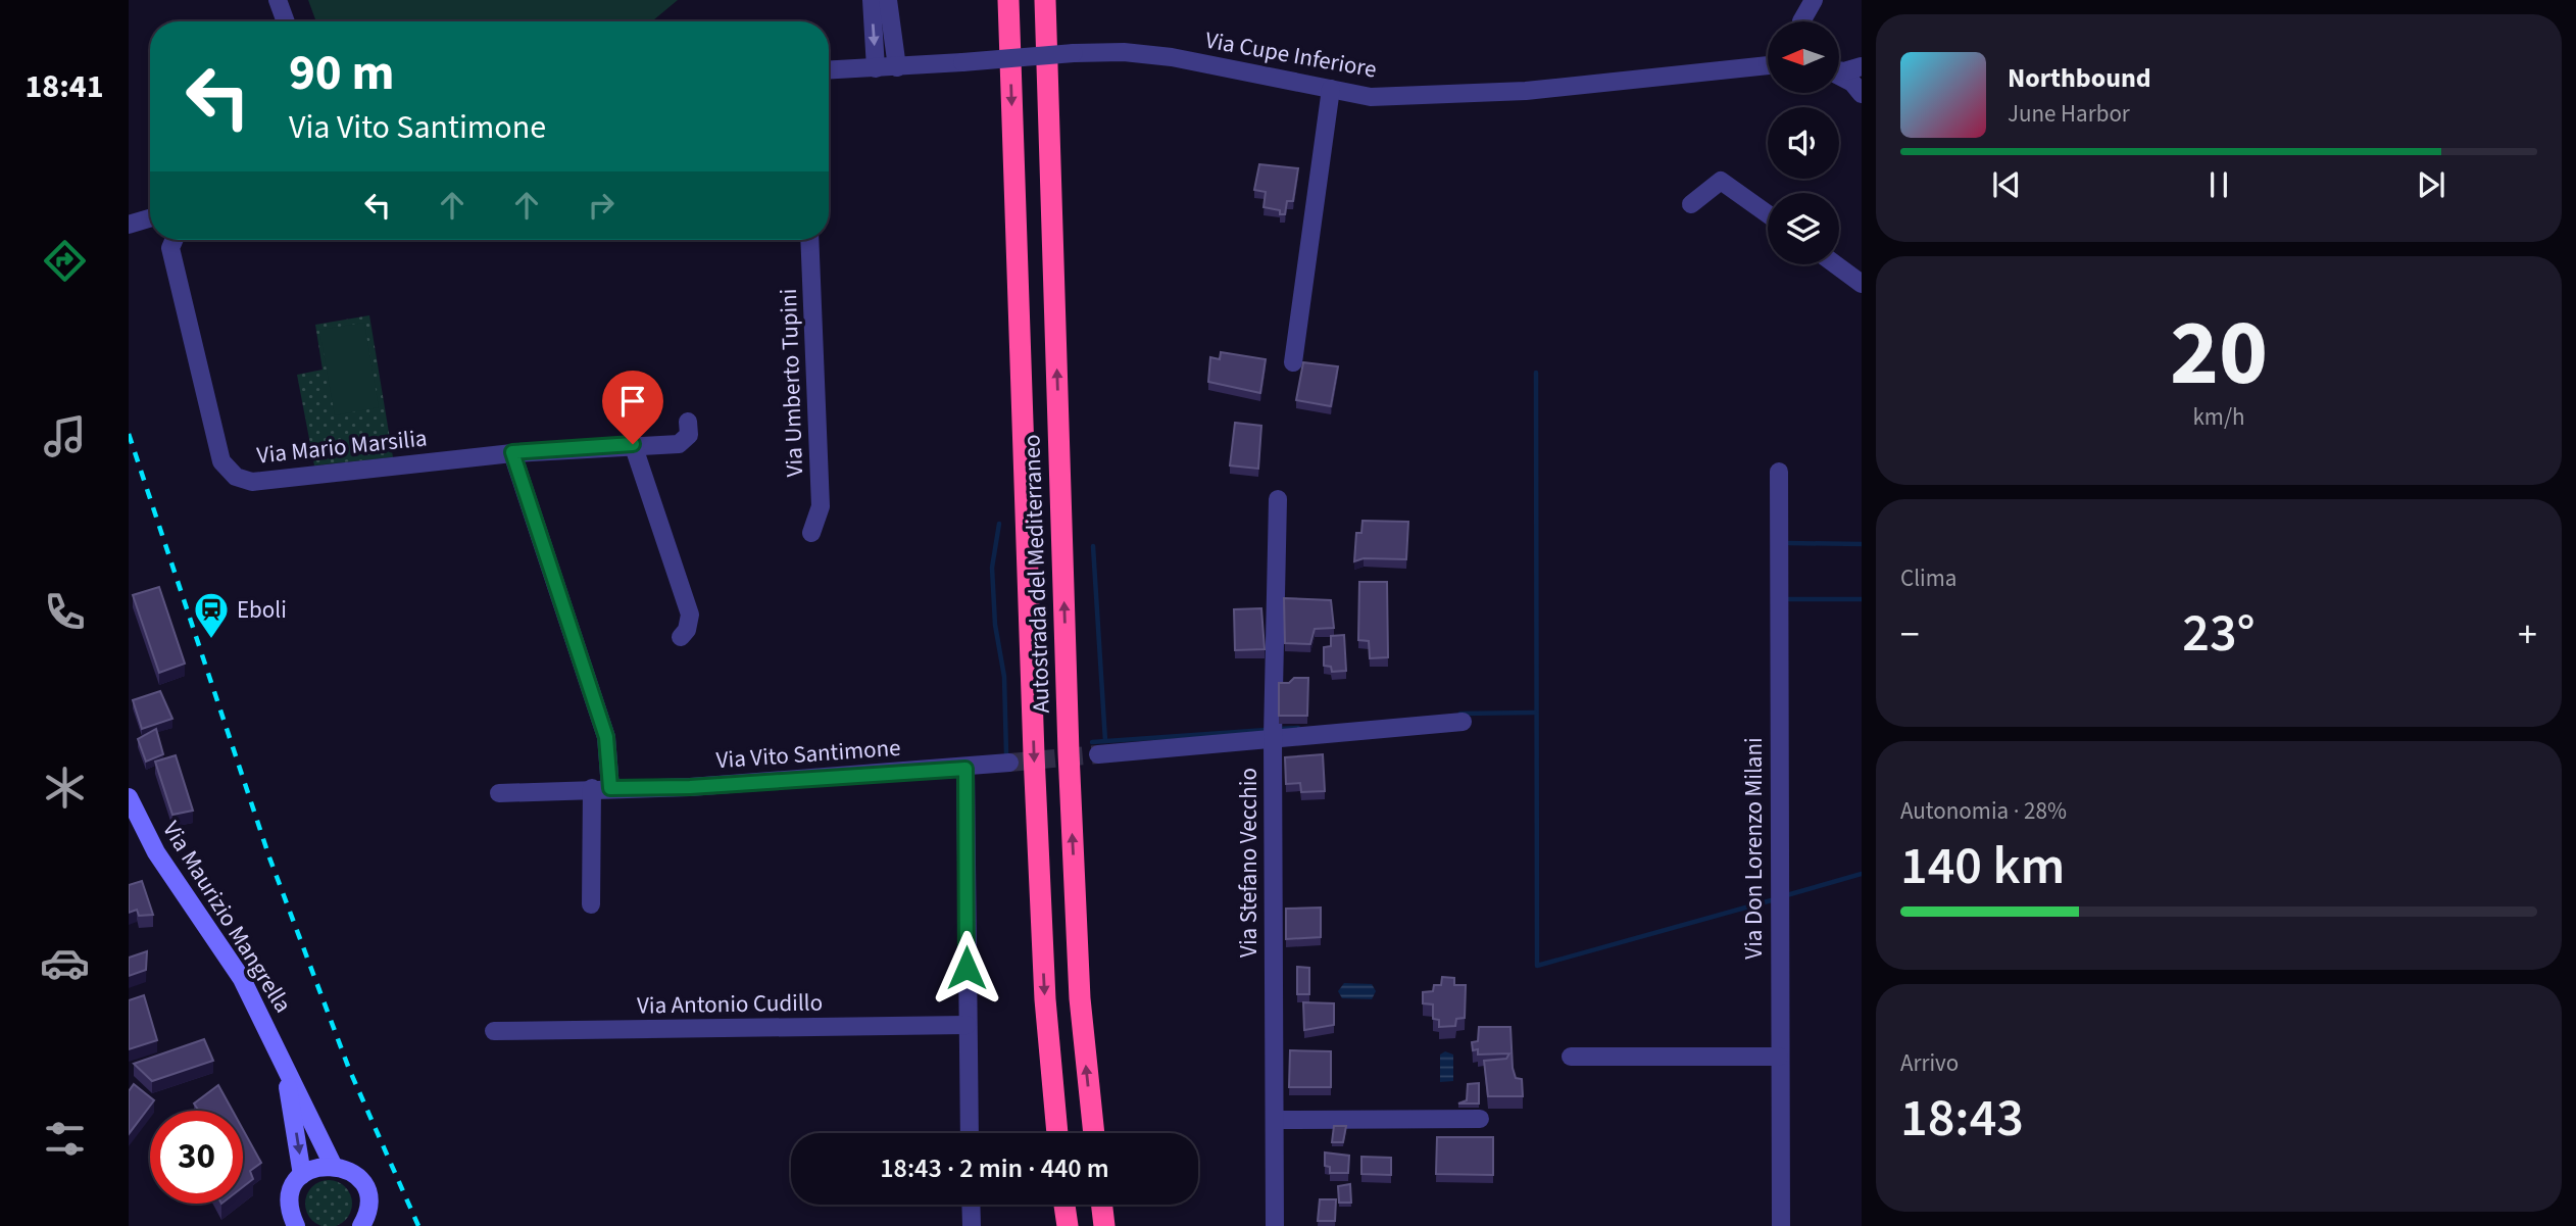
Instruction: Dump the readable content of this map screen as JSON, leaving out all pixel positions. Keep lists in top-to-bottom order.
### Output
{
  "streets": {
    "highway": ["Autostrada del Mediterraneo"],
    "street": [
      "Via Cupe Inferiore",
      "Via Umberto Tupini",
      "Via Mario Marsilia",
      "Via Vito Santimone",
      "Via Don Lorenzo Milani",
      "Via Stefano Vecchio",
      "Via Maurizio Mangrella",
      "Via Antonio Cudillo"
    ]
  },
  "places": {
    "station": ["Eboli"]
  },
  "north": "left",
  "page": {
    "tabs": "18:41",
    "turn": ["90 m", "Via Vito Santimone"],
    "song": ["Northbound", "June Harbor"],
    "tile": [
      ["20", "km/h"],
      "Clima",
      ["Autonomia · 28%", "140 km"],
      ["Arrivo", "18:43"]
    ],
    "heat": ["−", "23°", "+"],
    "limit": "30",
    "trip": "18:43 · 2 min · 440 m"
  }
}
